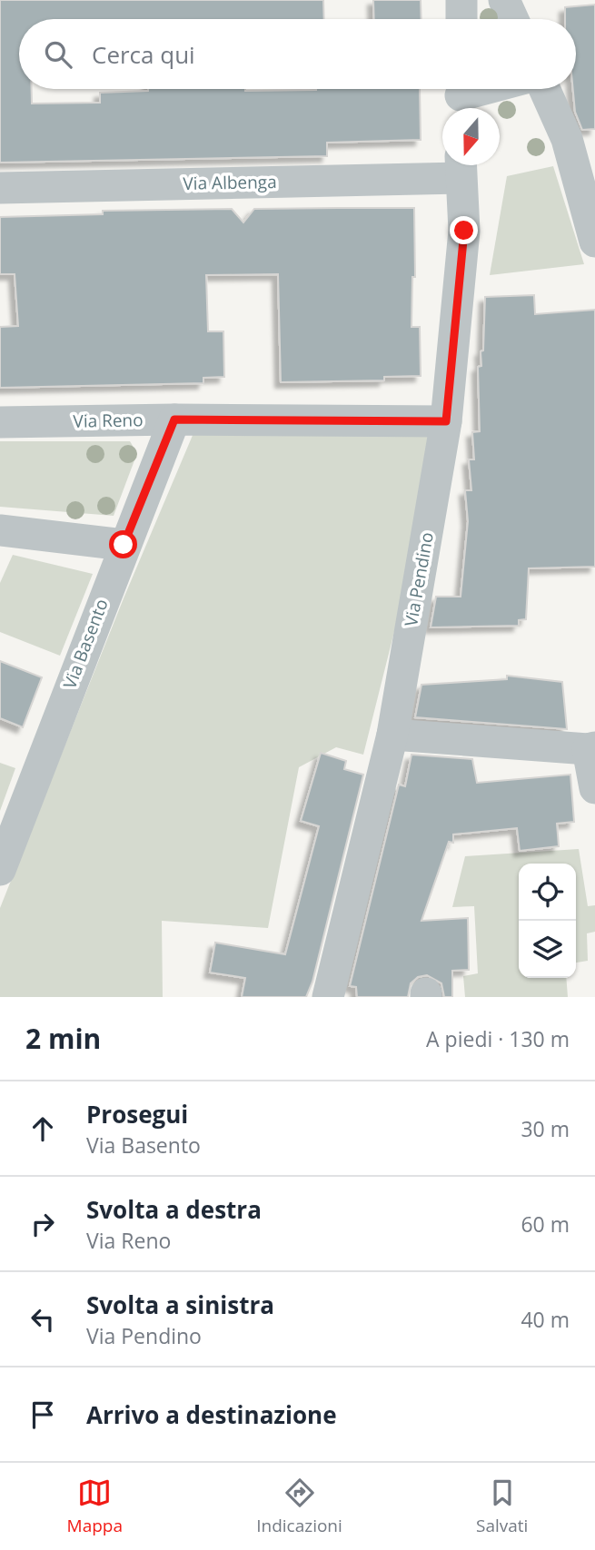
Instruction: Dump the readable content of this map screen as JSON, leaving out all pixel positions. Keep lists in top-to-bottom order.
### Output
{
  "streets": {
    "street": [
      "Via Albenga",
      "Via Reno",
      "Via Pendino",
      "Via Basento"
    ]
  },
  "crossings": [
    ["Via Albenga", "Via Pendino"],
    ["Via Reno", "Via Pendino"],
    ["Via Reno", "Via Basento"]
  ],
  "north": "bottom",
  "page": {
    "search": "Cerca qui",
    "heading": ["2 min", "A piedi · 130 m"],
    "list": [
      ["Prosegui", "Via Basento", "30 m"],
      ["Svolta a destra", "Via Reno", "60 m"],
      ["Svolta a sinistra", "Via Pendino", "40 m"],
      "Arrivo a destinazione"
    ],
    "nav": ["Mappa", "Indicazioni", "Salvati"]
  }
}
